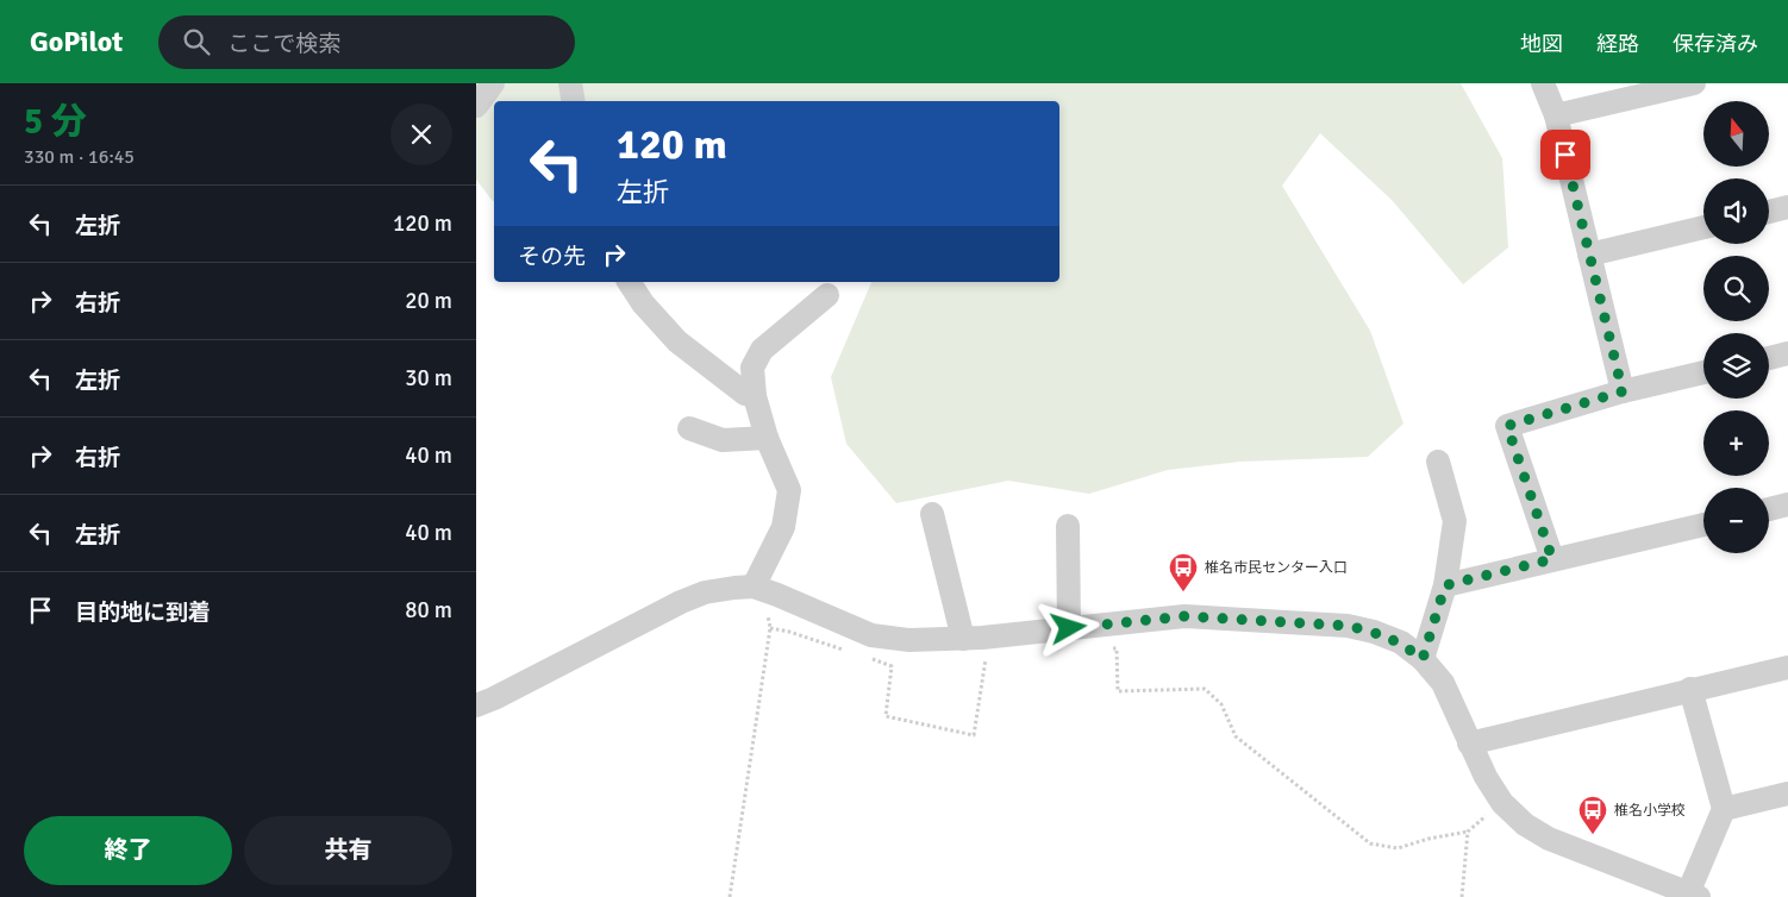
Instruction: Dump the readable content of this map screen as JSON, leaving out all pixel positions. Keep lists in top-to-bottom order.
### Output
{
  "places": {
    "bus stop": ["椎名市民センター入口", "椎名小学校"]
  },
  "north": "top",
  "page": {
    "header": "GoPilot",
    "search": "ここで検索",
    "nav": ["地図", "経路", "保存済み"],
    "heading": ["5 分", "330 m · 16:45"],
    "map_buttons": ["+", "−"],
    "turn": ["120 m", "左折"],
    "list": [
      {
        "name": "左折",
        "value": "120 m"
      },
      {
        "name": "右折",
        "value": "20 m"
      },
      {
        "name": "左折",
        "value": "30 m"
      },
      {
        "name": "右折",
        "value": "40 m"
      },
      {
        "name": "左折",
        "value": "40 m"
      },
      {
        "name": "目的地に到着",
        "value": "80 m"
      }
    ],
    "then": "その先",
    "buttons": ["終了", "共有"]
  }
}
